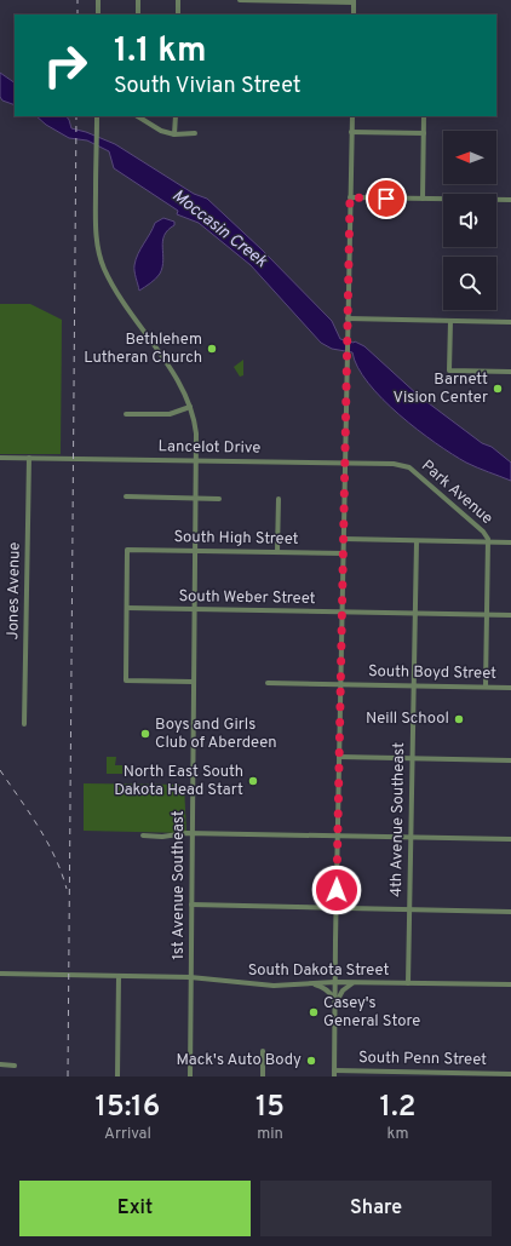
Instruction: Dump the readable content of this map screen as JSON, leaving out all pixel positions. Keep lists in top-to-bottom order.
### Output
{
  "streets": {
    "street": [
      "Lancelot Drive",
      "Park Avenue",
      "South High Street",
      "Jones Avenue",
      "South Weber Street",
      "South Boyd Street",
      "4th Avenue Southeast",
      "1st Avenue Southeast",
      "South Dakota Street",
      "South Penn Street"
    ]
  },
  "crossings": [
    ["Lancelot Drive", "Park Avenue"],
    ["Lancelot Drive", "Jones Avenue"],
    ["Lancelot Drive", "1st Avenue Southeast"],
    ["South High Street", "South Weber Street"],
    ["South High Street", "1st Avenue Southeast"],
    ["South Weber Street", "4th Avenue Southeast"],
    ["South Weber Street", "1st Avenue Southeast"],
    ["South Boyd Street", "4th Avenue Southeast"],
    ["4th Avenue Southeast", "South Dakota Street"],
    ["1st Avenue Southeast", "South Dakota Street"]
  ],
  "water": ["Moccasin Creek"],
  "places": [
    "Bethlehem Lutheran Church",
    "Barnett Vision Center",
    "Neill School",
    "Boys and Girls Club of Aberdeen",
    "North East South Dakota Head Start",
    "Casey's General Store",
    "Mack's Auto Body"
  ],
  "north": "left",
  "page": {
    "turn": ["1.1 km", "South Vivian Street"],
    "eta": [
      "15:16",
      "Arrival",
      "15",
      "min",
      "1.2",
      "km"
    ],
    "buttons": ["Exit", "Share"]
  }
}
